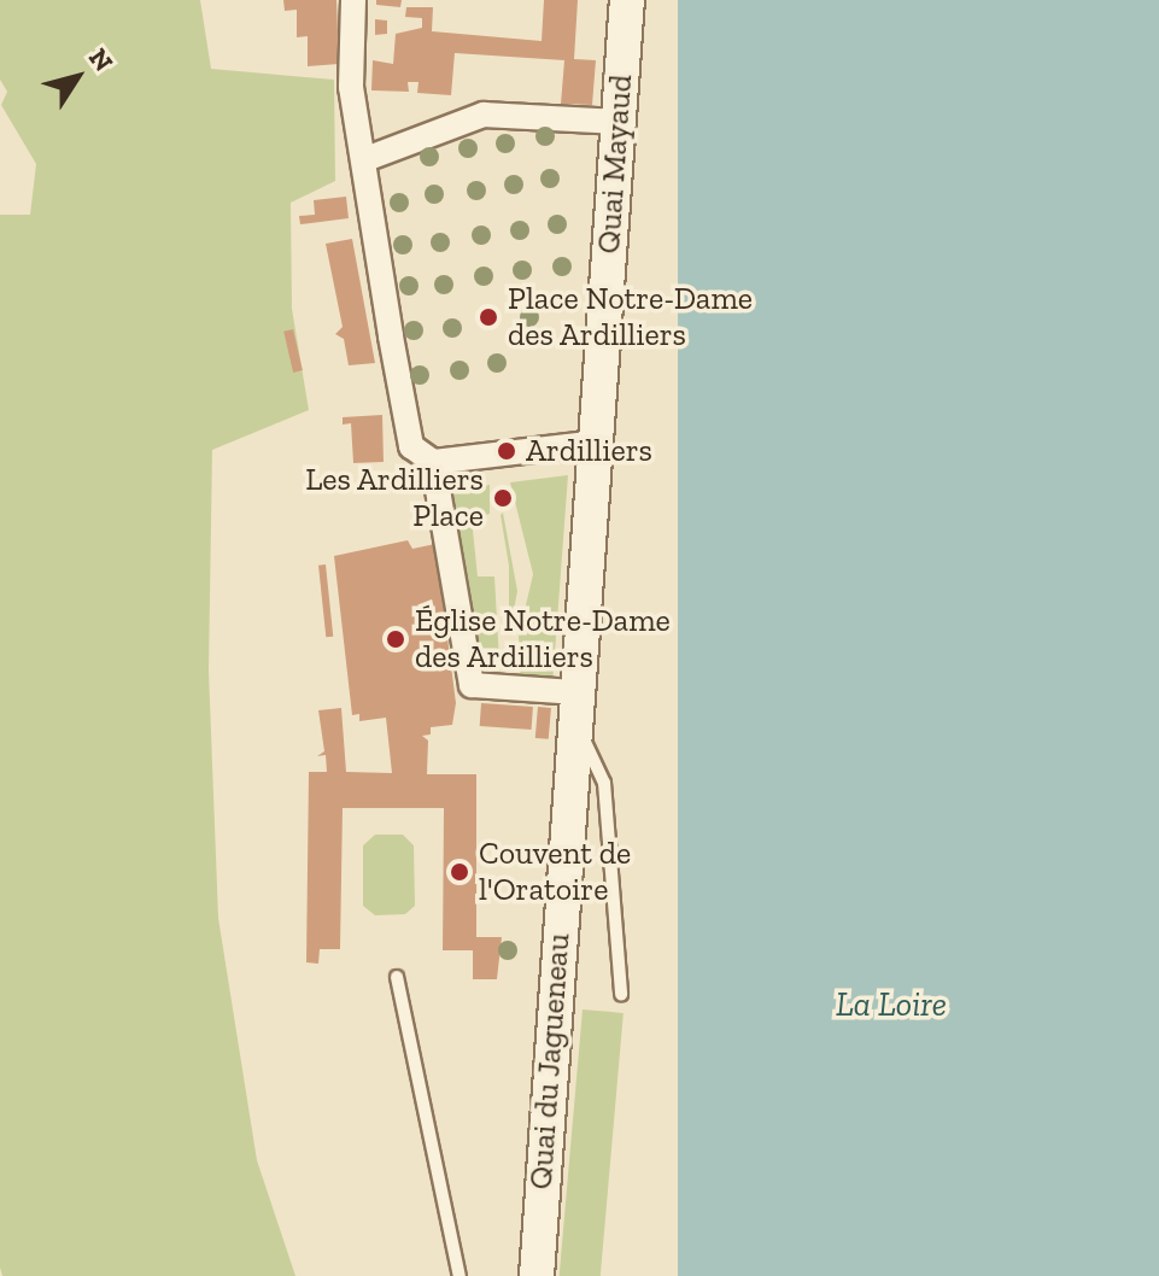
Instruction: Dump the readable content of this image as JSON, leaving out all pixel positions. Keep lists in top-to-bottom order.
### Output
{
  "streets": {
    "main road": ["Quai Mayaud", "Quai du Jagueneau"]
  },
  "crossings": [
    ["Quai Mayaud", "Quai du Jagueneau"]
  ],
  "water": ["La Loire"],
  "places": [
    "Place Notre-Dame des Ardilliers",
    "Ardilliers",
    "Les Ardilliers Place",
    "Église Notre-Dame des Ardilliers",
    "Couvent de l'Oratoire"
  ],
  "north": "top right"
}
